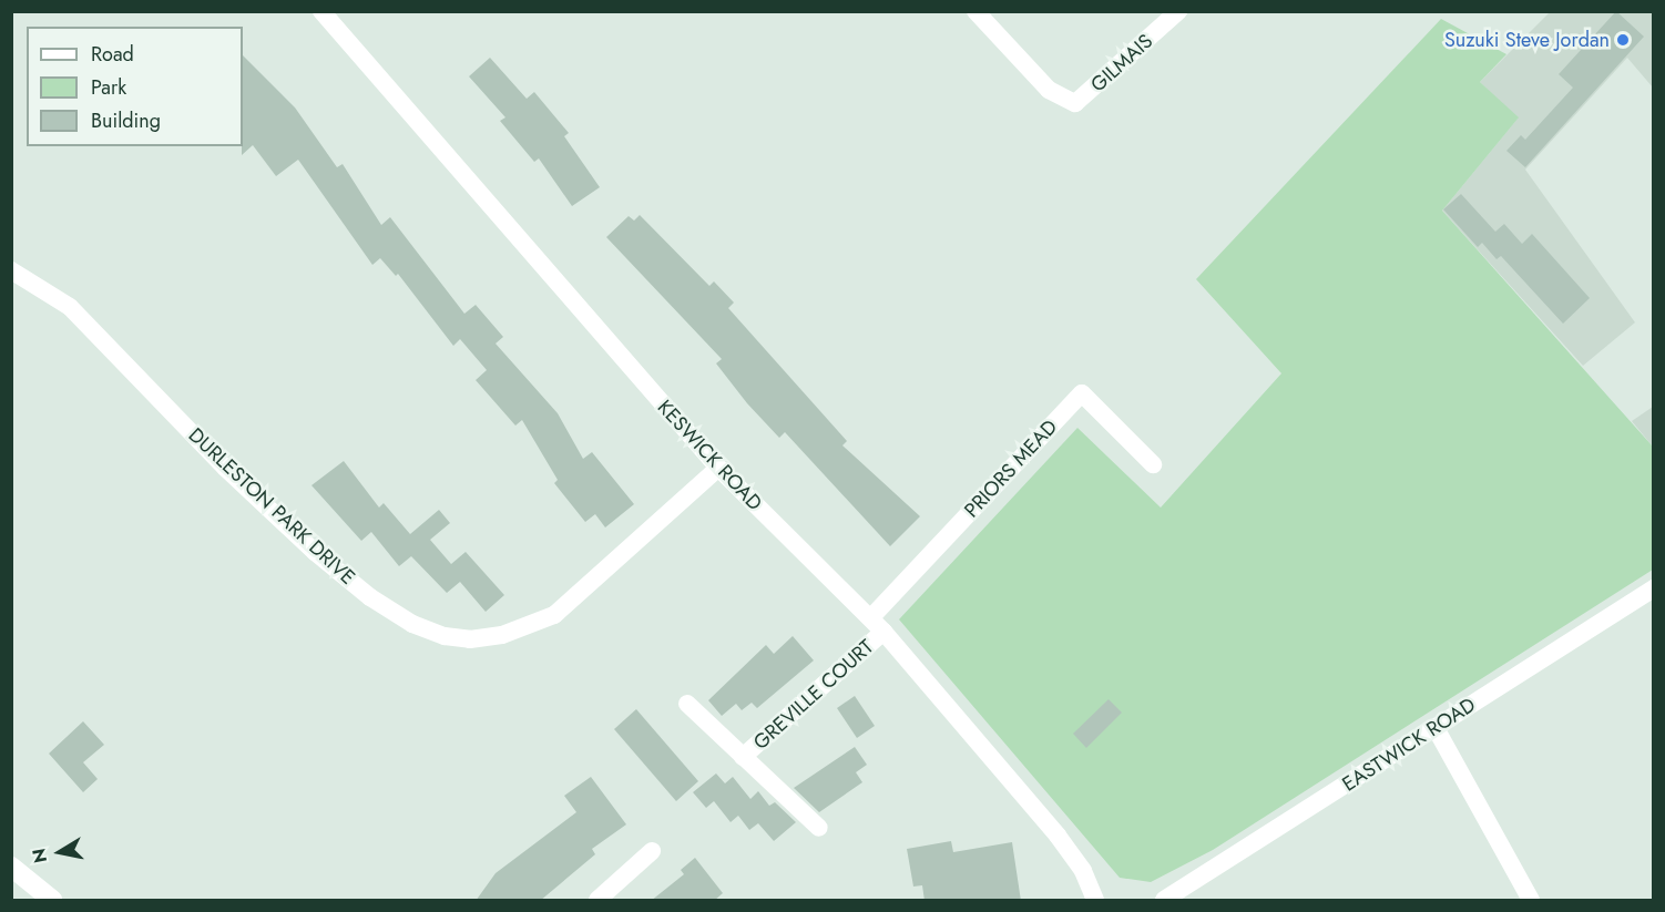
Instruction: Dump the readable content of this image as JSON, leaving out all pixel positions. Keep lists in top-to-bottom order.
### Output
{
  "streets": {
    "street": [
      "GILMAIS",
      "KESWICK ROAD",
      "PRIORS MEAD",
      "DURLESTON PARK DRIVE",
      "GREVILLE COURT",
      "EASTWICK ROAD"
    ]
  },
  "crossings": [
    ["KESWICK ROAD", "PRIORS MEAD"],
    ["KESWICK ROAD", "DURLESTON PARK DRIVE"],
    ["KESWICK ROAD", "GREVILLE COURT"]
  ],
  "places": ["Suzuki Steve Jordan"],
  "legend": ["Road", "Park", "Building"],
  "north": "left"
}
